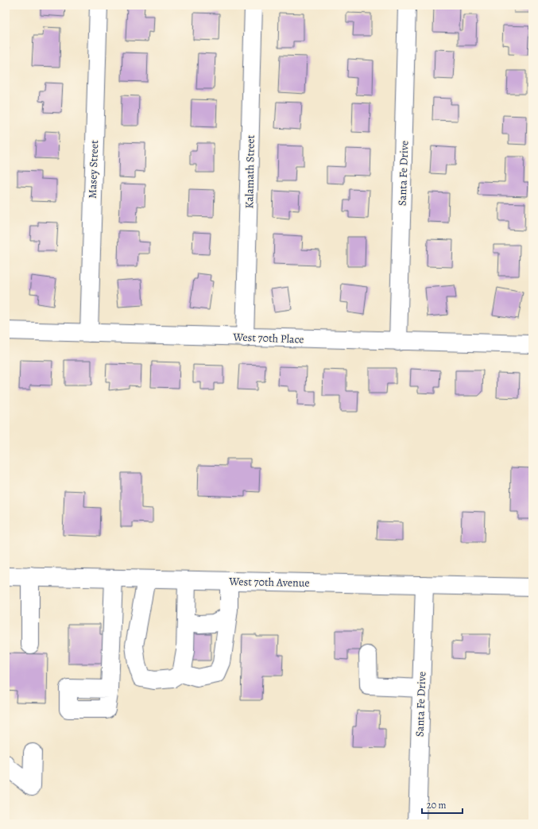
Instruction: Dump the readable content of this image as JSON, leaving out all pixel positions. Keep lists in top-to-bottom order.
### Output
{
  "streets": {
    "street": [
      "Masey Street",
      "Kalamath Street",
      "Santa Fe Drive",
      "West 70th Place",
      "West 70th Avenue"
    ]
  },
  "crossings": [
    ["Masey Street", "West 70th Place"],
    ["Kalamath Street", "West 70th Place"],
    ["Santa Fe Drive", "West 70th Place"],
    ["Santa Fe Drive", "West 70th Avenue"]
  ],
  "scale_bar": "20 m"
}
